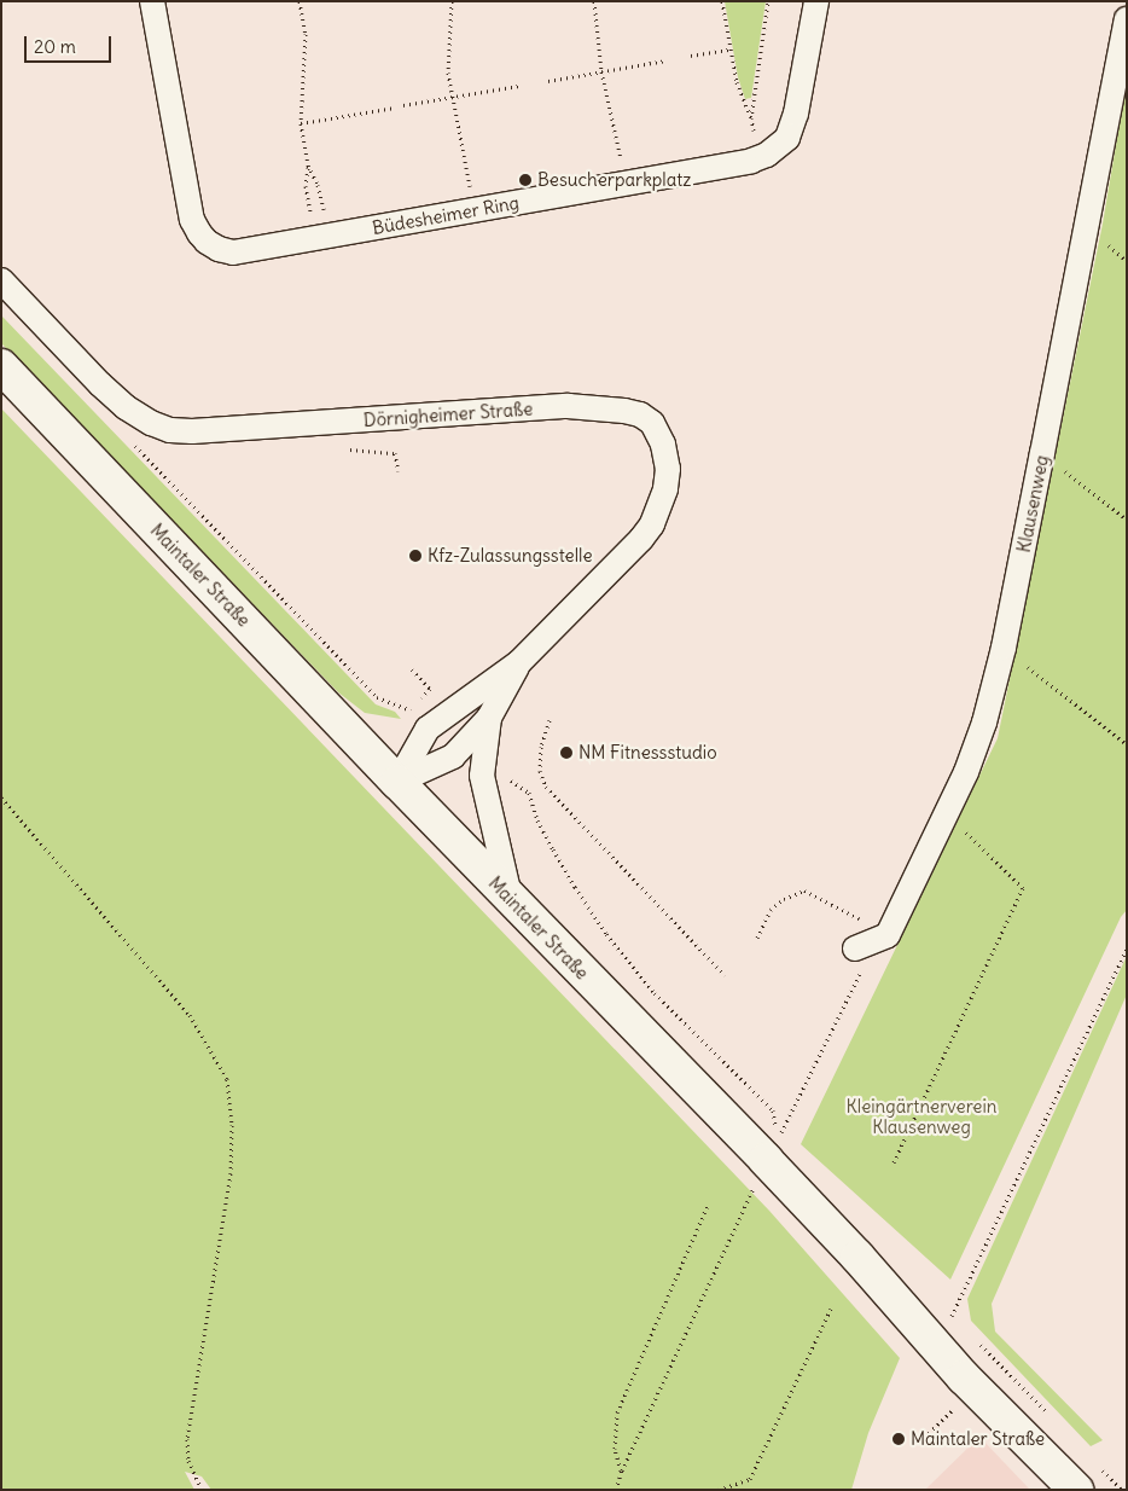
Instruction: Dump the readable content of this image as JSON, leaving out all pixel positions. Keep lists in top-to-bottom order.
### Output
{
  "streets": {
    "main road": ["Maintaler Straße"],
    "street": ["Büdesheimer Ring", "Dörnigheimer Straße", "Klausenweg"]
  },
  "crossings": [
    ["Dörnigheimer Straße", "Maintaler Straße"]
  ],
  "parks": ["Kleingärtnerverein Klausenweg"],
  "places": [
    "Besucherparkplatz",
    "Kfz-Zulassungsstelle",
    "NM Fitnessstudio",
    "Maintaler Straße"
  ],
  "scale_bar": "20 m"
}
